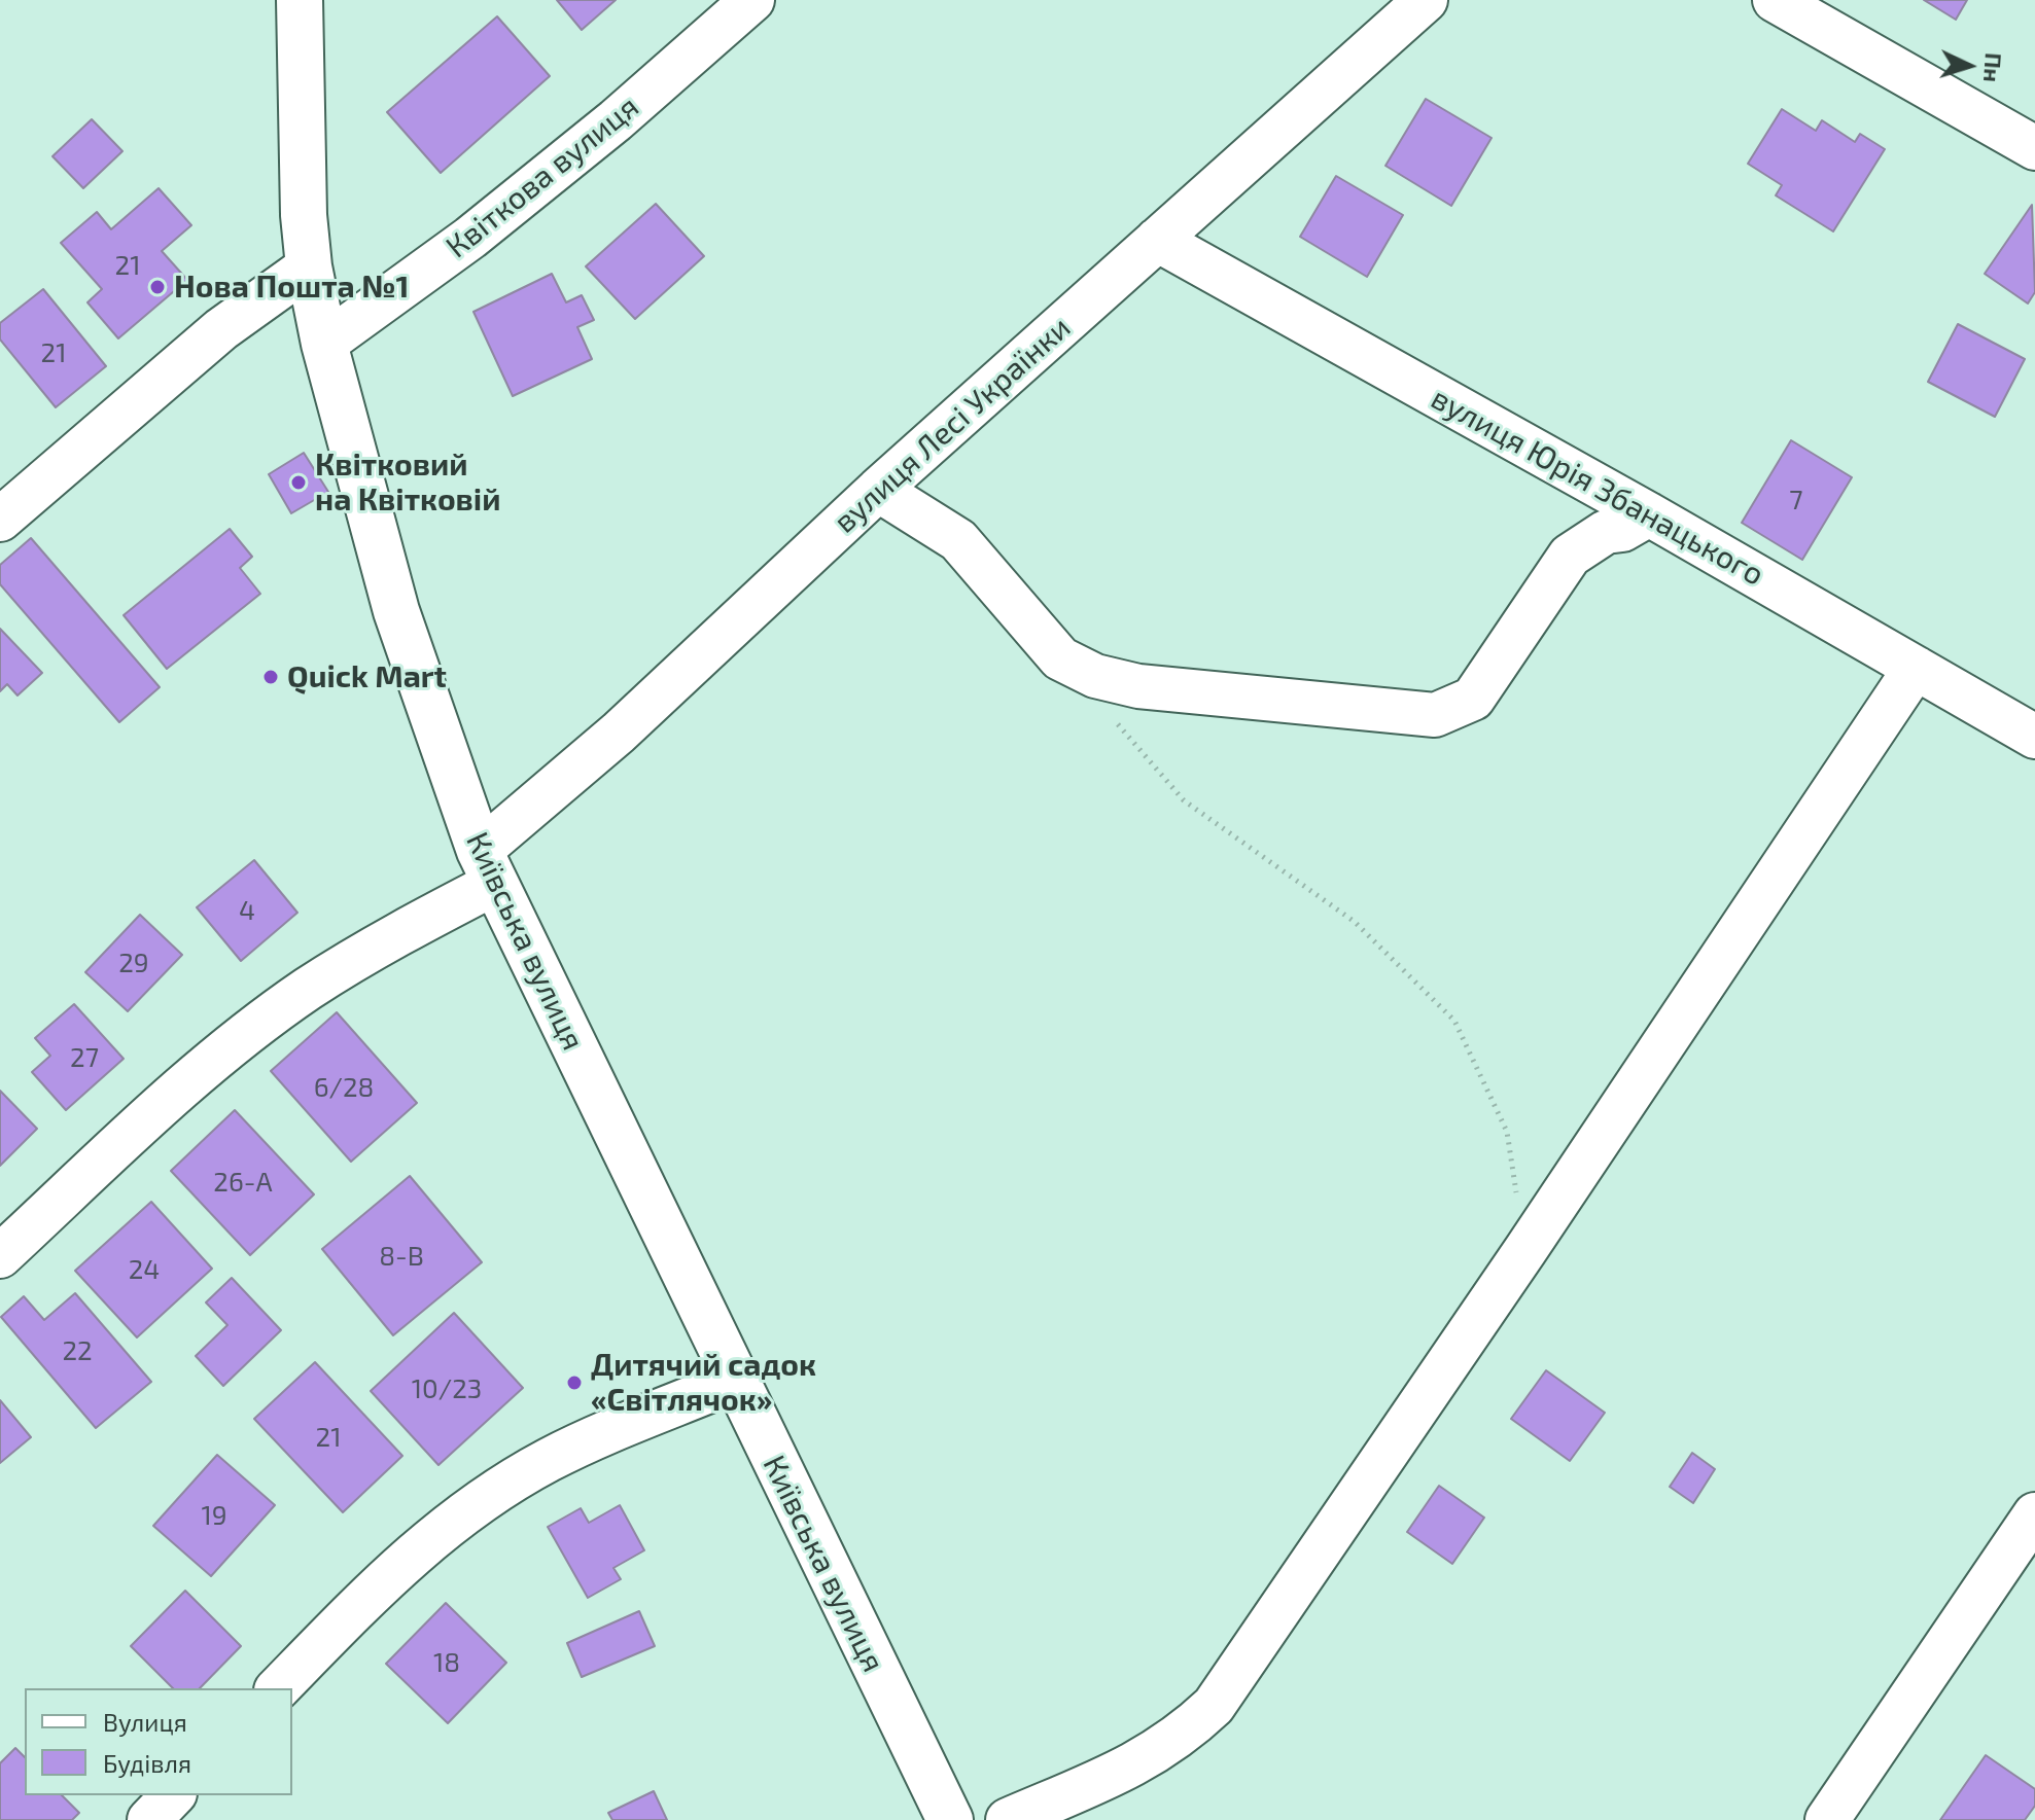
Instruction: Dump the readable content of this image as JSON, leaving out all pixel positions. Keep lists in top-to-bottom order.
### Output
{
  "streets": {
    "street": [
      "Квіткова вулиця",
      "вулиця Лесі Українки",
      "вулиця Юрія Збанацького",
      "Київська вулиця"
    ]
  },
  "crossings": [
    ["Квіткова вулиця", "Київська вулиця"],
    ["вулиця Лесі Українки", "вулиця Юрія Збанацького"],
    ["вулиця Лесі Українки", "Київська вулиця"]
  ],
  "places": [
    "Нова Пошта №1",
    "Квітковий на Квітковій",
    "Quick Mart",
    "Дитячий садок «Світлячок»"
  ],
  "house_numbers": [
    "21",
    "21",
    "7",
    "4",
    "29",
    "27",
    "6/28",
    "26-А",
    "8-В",
    "24",
    "22",
    "10/23",
    "21",
    "19",
    "18"
  ],
  "legend": ["Вулиця", "Будівля"],
  "north": "right"
}
